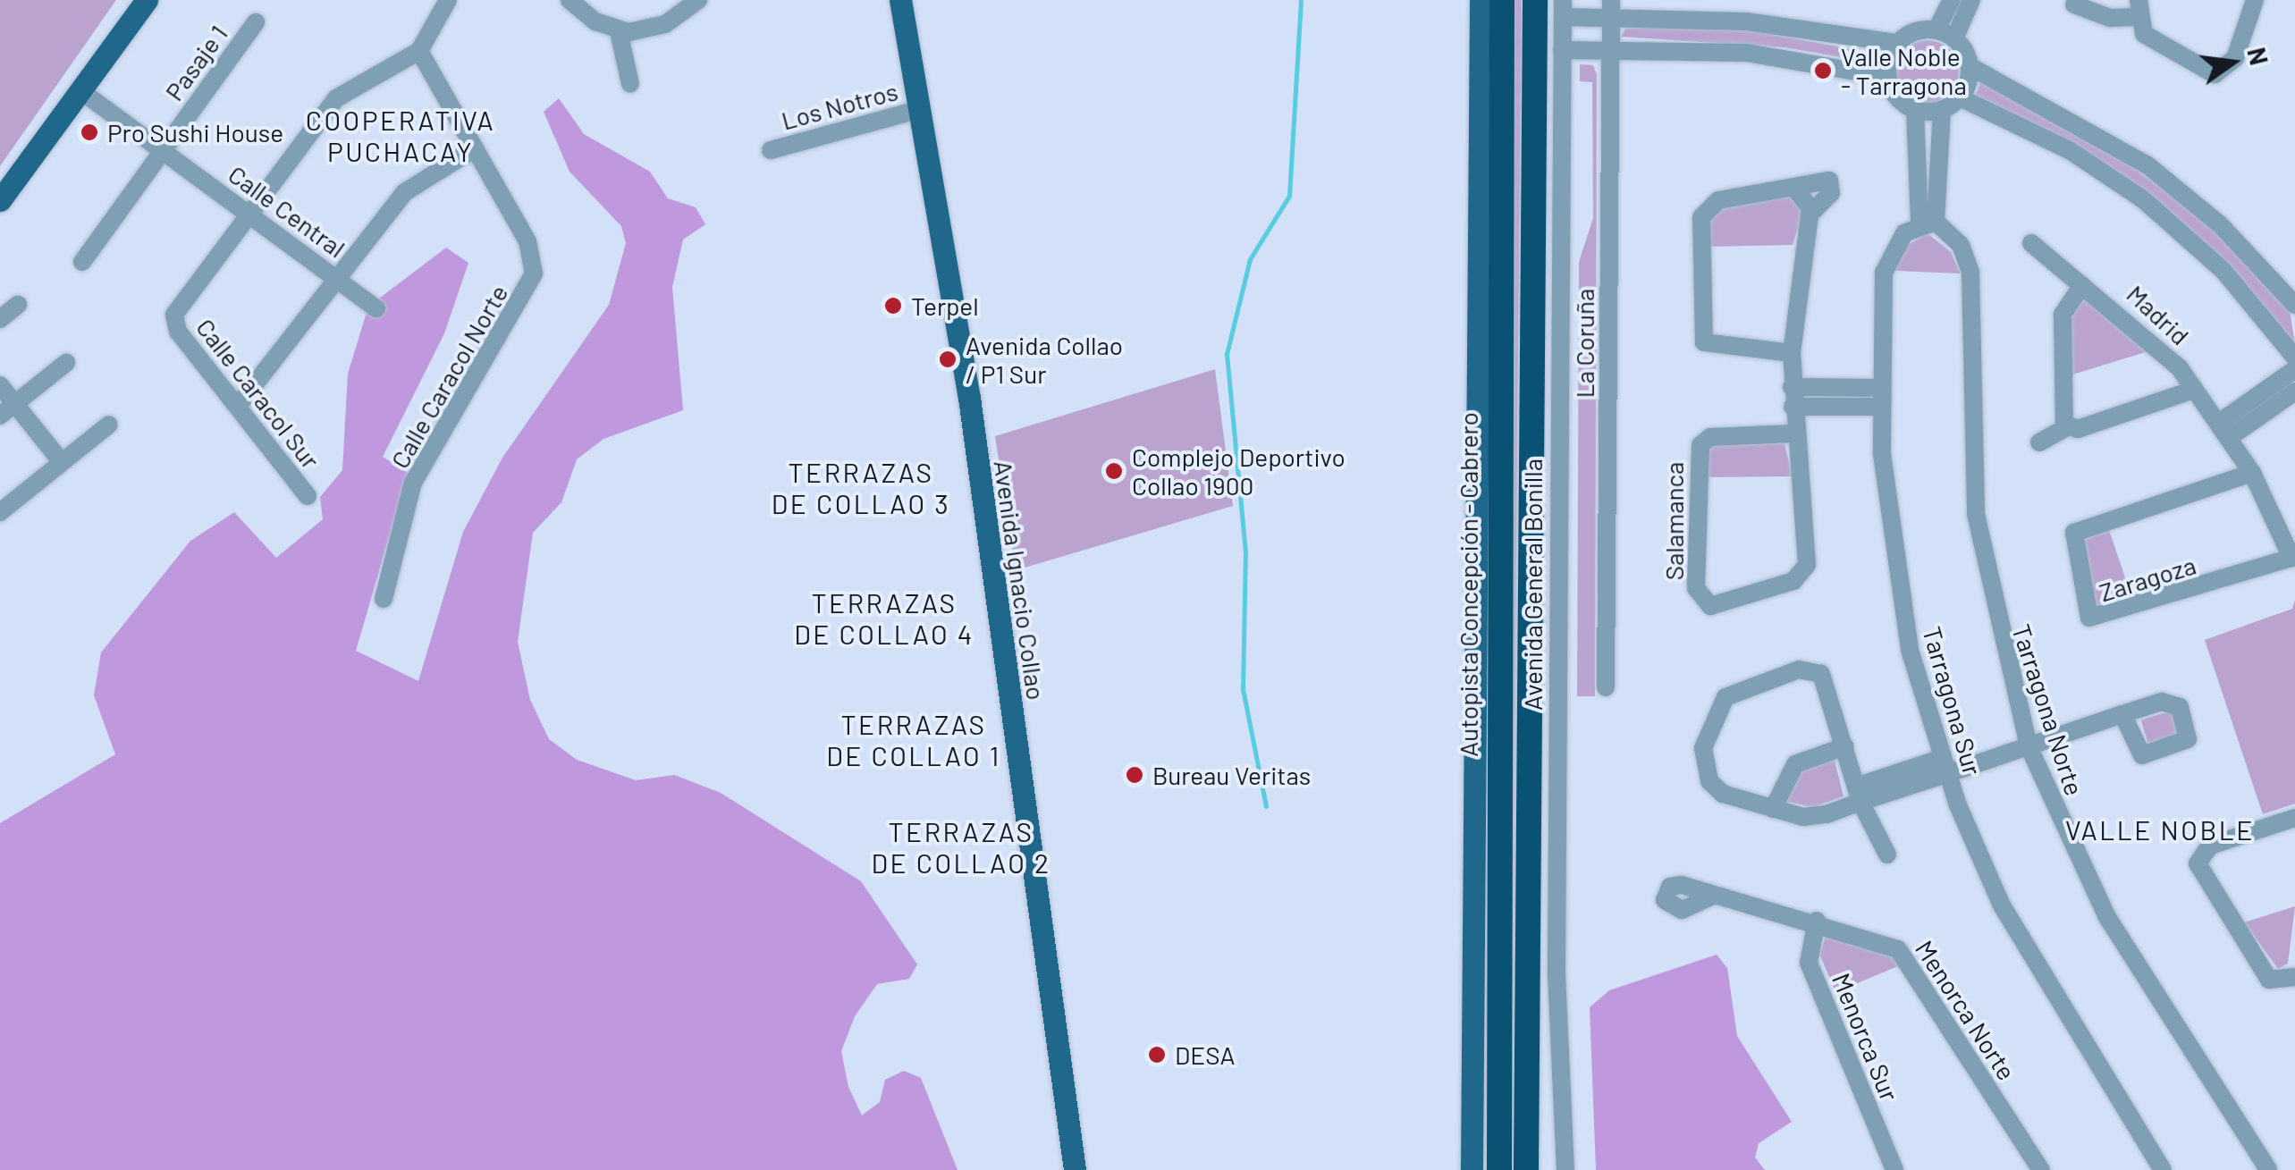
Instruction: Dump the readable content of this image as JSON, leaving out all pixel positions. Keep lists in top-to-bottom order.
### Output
{
  "streets": {
    "highway": ["Autopista Concepción - Cabrero"],
    "main road": ["Avenida Ignacio Collao"],
    "street": [
      "Pasaje 1",
      "Los Notros",
      "Calle Central",
      "Madrid",
      "La Coruña",
      "Calle Caracol Norte",
      "Calle Caracol Sur",
      "Salamanca",
      "Zaragoza",
      "Avenida General Bonilla",
      "Tarragona Sur",
      "Tarragona Norte",
      "Menorca Norte",
      "Menorca Sur"
    ]
  },
  "crossings": [
    ["Pasaje 1", "Calle Central"],
    ["Los Notros", "Avenida Ignacio Collao"],
    ["Calle Central", "Calle Caracol Sur"],
    ["Madrid", "Zaragoza"],
    ["Tarragona Sur", "Tarragona Norte"],
    ["Menorca Norte", "Menorca Sur"]
  ],
  "districts": [
    "COOPERATIVA PUCHACAY",
    "TERRAZAS DE COLLAO 3",
    "TERRAZAS DE COLLAO 4",
    "TERRAZAS DE COLLAO 1",
    "VALLE NOBLE",
    "TERRAZAS DE COLLAO 2"
  ],
  "places": [
    "Valle Noble - Tarragona",
    "Pro Sushi House",
    "Terpel",
    "Avenida Collao / P1 Sur",
    "Complejo Deportivo Collao 1900",
    "Bureau Veritas",
    "DESA"
  ],
  "north": "right"
}
